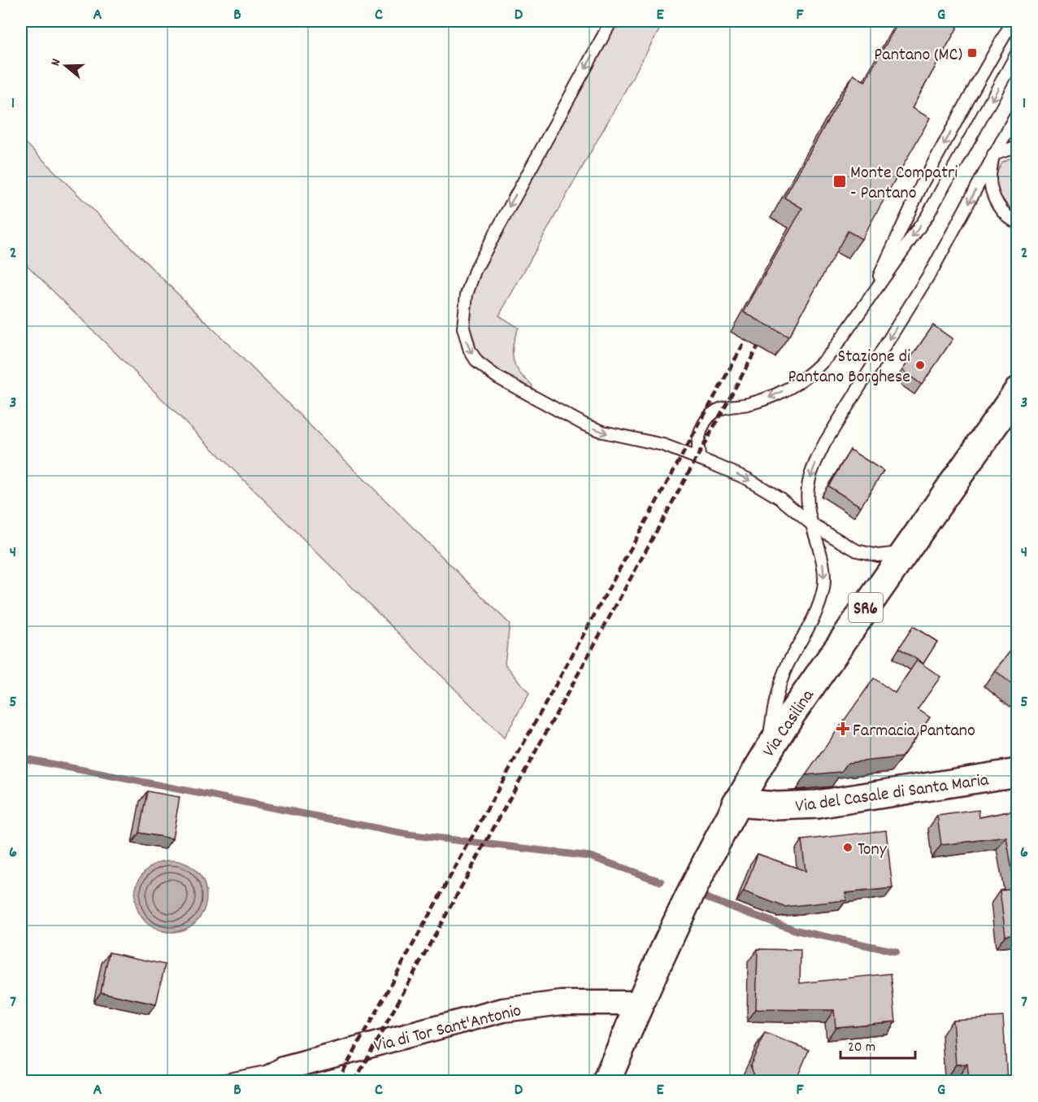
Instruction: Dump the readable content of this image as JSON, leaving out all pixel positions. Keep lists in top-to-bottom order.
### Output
{
  "streets": {
    "main road": ["SR6", "Via Casilina", "Via del Casale di Santa Maria"],
    "street": ["Via di Tor Sant'Antonio"]
  },
  "crossings": [
    ["Via Casilina", "Via del Casale di Santa Maria"],
    ["Via Casilina", "Via di Tor Sant'Antonio"]
  ],
  "places": {
    "transit": ["Pantano (MC)", "Monte Compatri - Pantano"],
    "other": ["Stazione di Pantano Borghese", "Tony"],
    "health": ["Farmacia Pantano"]
  },
  "scale_bar": "20 m",
  "north": "left",
  "grid": {
    "columns": [
      "A",
      "B",
      "C",
      "D",
      "E",
      "F",
      "G"
    ],
    "rows": [
      "1",
      "2",
      "3",
      "4",
      "5",
      "6",
      "7"
    ]
  }
}
